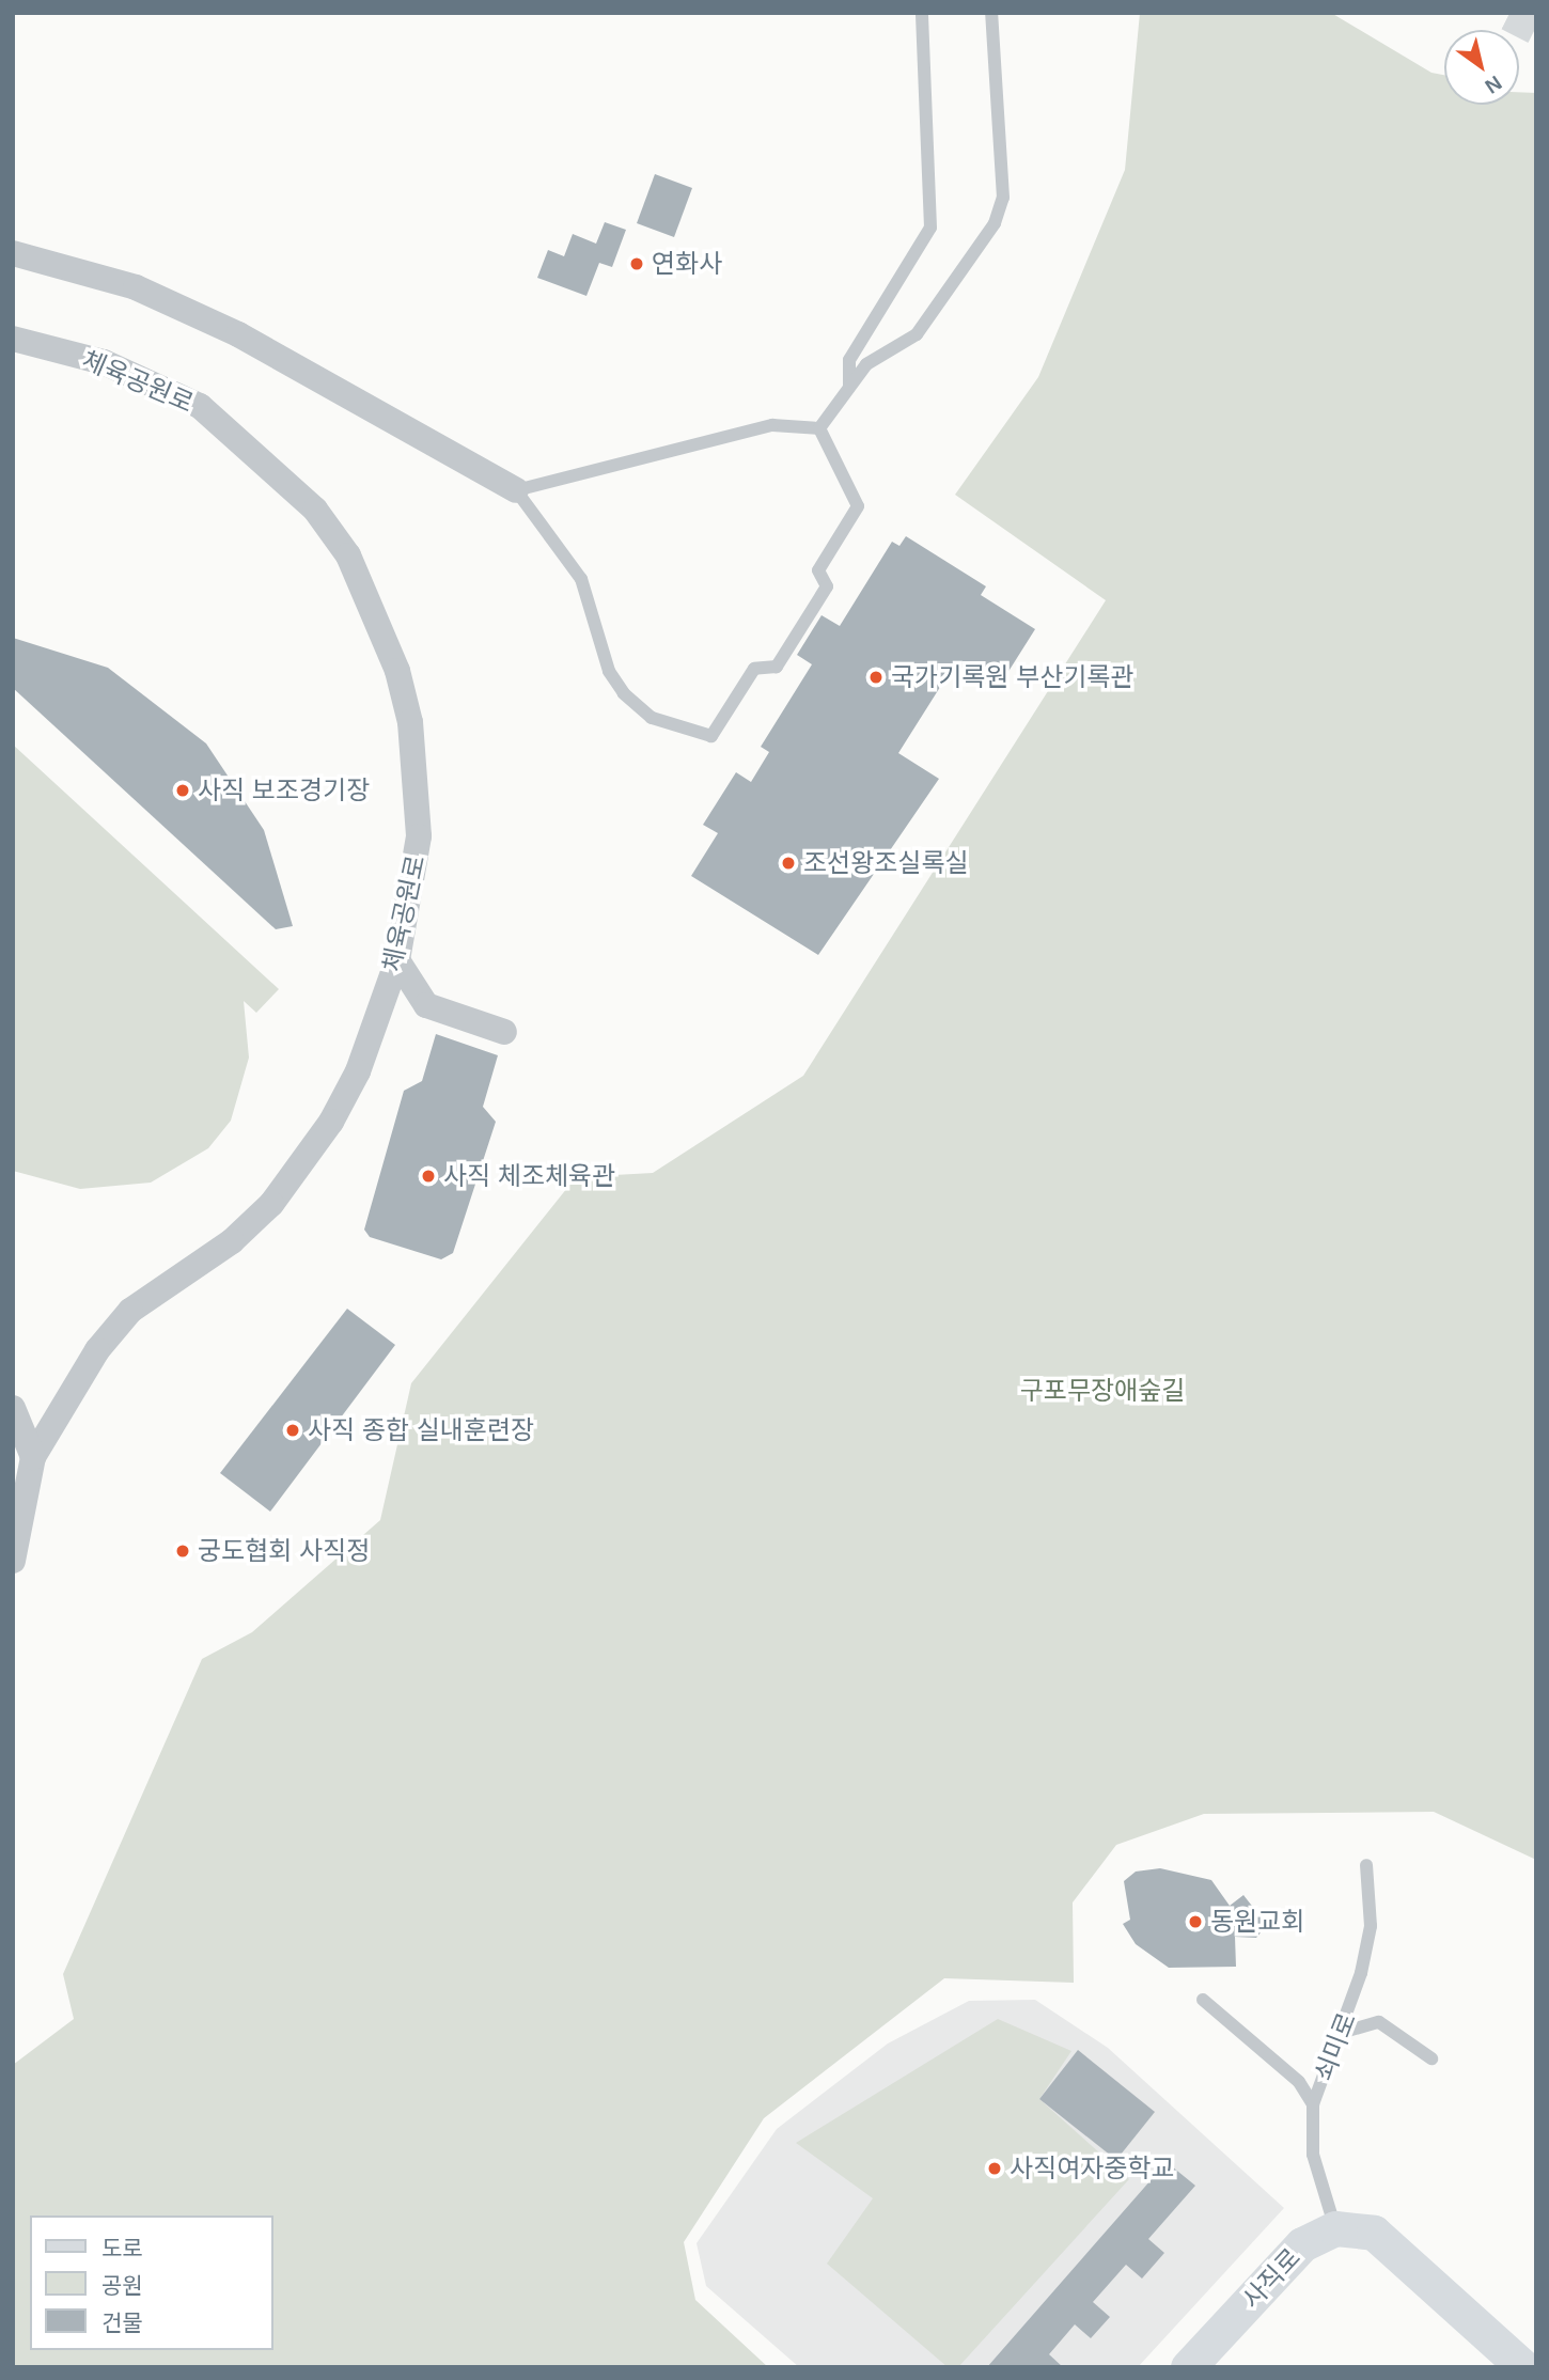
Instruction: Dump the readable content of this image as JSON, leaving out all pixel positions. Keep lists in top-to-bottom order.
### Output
{
  "streets": {
    "main road": ["사직로"],
    "street": ["체육공원로"],
    "lane": ["쇠미로"]
  },
  "crossings": [
    ["쇠미로", "사직로"]
  ],
  "parks": ["구포무장애숲길"],
  "places": [
    "연화사",
    "국가기록원 부산기록관",
    "사직 보조경기장",
    "조선왕조실록실",
    "사직 체조체육관",
    "사직 종합 실내훈련장",
    "궁도협회 사직정",
    "동원교회",
    "사직여자중학교"
  ],
  "legend": ["도로", "공원", "건물"],
  "north": "bottom right"
}
